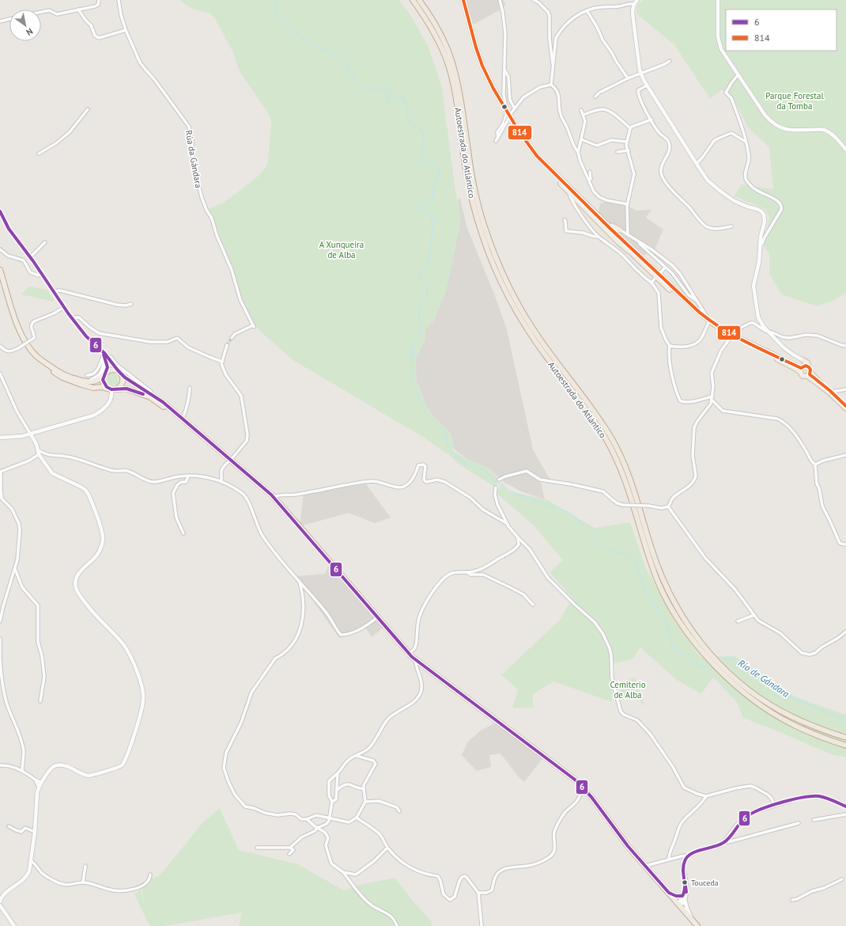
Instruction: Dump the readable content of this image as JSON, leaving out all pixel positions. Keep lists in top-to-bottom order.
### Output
{
  "streets": {
    "highway": ["Autoestrada do Atlántico"],
    "street": ["Rúa da Gándara"]
  },
  "water": ["Río de Gándara"],
  "parks": ["Parque Forestal da Tomba", "A Xunqueira de Alba", "Cemiterio de Alba"],
  "places": ["Touceda"],
  "lines": ["transit line 814", "transit line 6"],
  "legend": ["6", "814"],
  "north": "bottom right"
}
